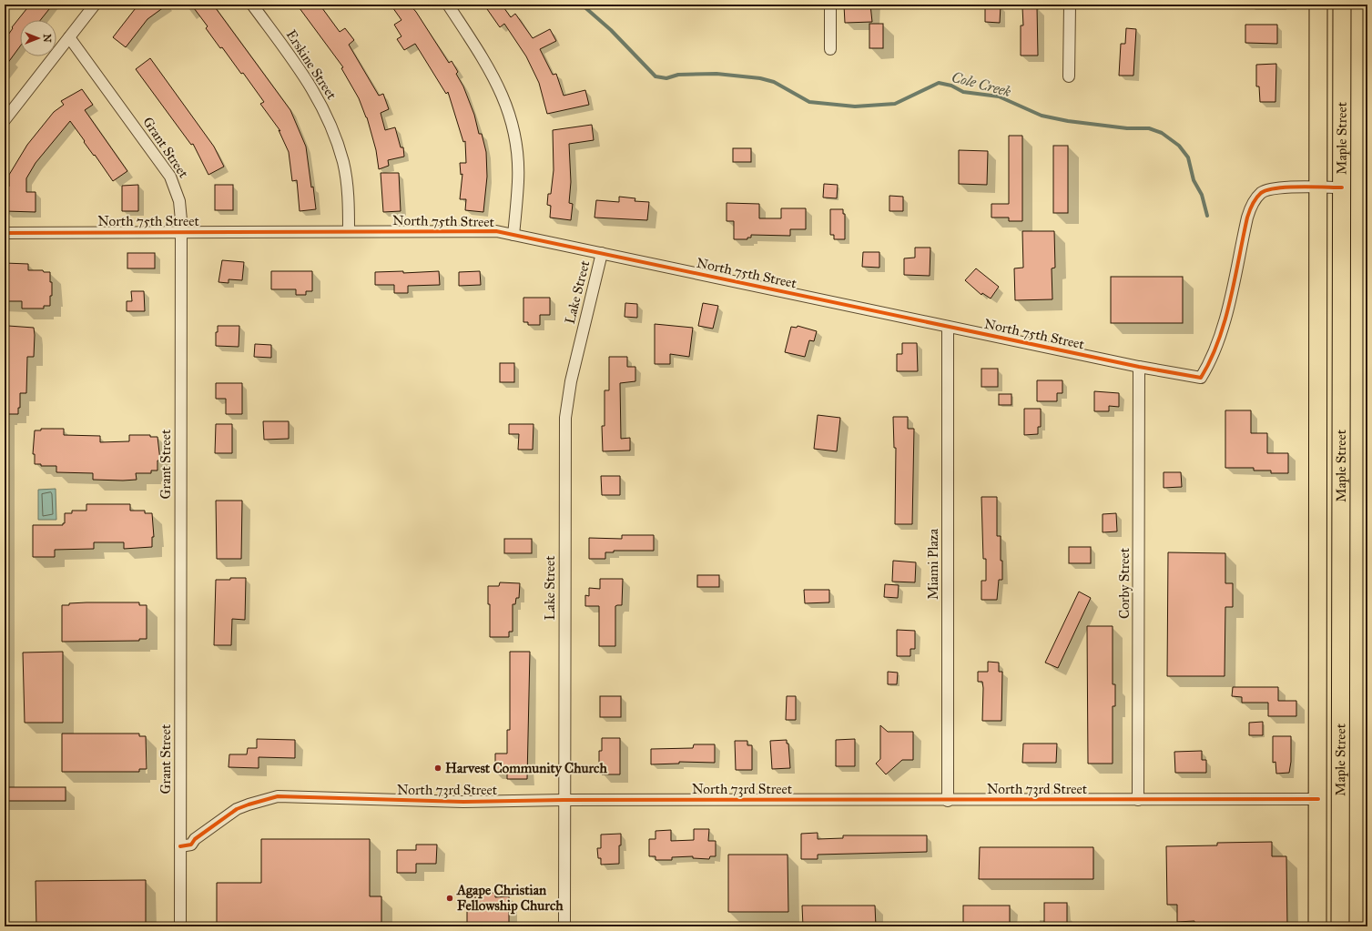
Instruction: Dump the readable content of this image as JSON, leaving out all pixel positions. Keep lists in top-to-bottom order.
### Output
{
  "streets": {
    "main road": ["Maple Street"],
    "street": [
      "Erskine Street",
      "Grant Street",
      "North 75th Street",
      "Lake Street",
      "Miami Plaza",
      "Corby Street",
      "North 73rd Street"
    ]
  },
  "crossings": [
    ["Erskine Street", "North 75th Street"],
    ["Maple Street", "North 75th Street"],
    ["Maple Street", "North 73rd Street"],
    ["Grant Street", "North 75th Street"],
    ["Grant Street", "North 73rd Street"],
    ["North 75th Street", "Lake Street"],
    ["North 75th Street", "Miami Plaza"],
    ["North 75th Street", "Corby Street"],
    ["Lake Street", "North 73rd Street"],
    ["Miami Plaza", "North 73rd Street"],
    ["Corby Street", "North 73rd Street"]
  ],
  "water": ["Cole Creek"],
  "places": ["Harvest Community Church", "Agape Christian Fellowship Church"],
  "north": "right"
}
